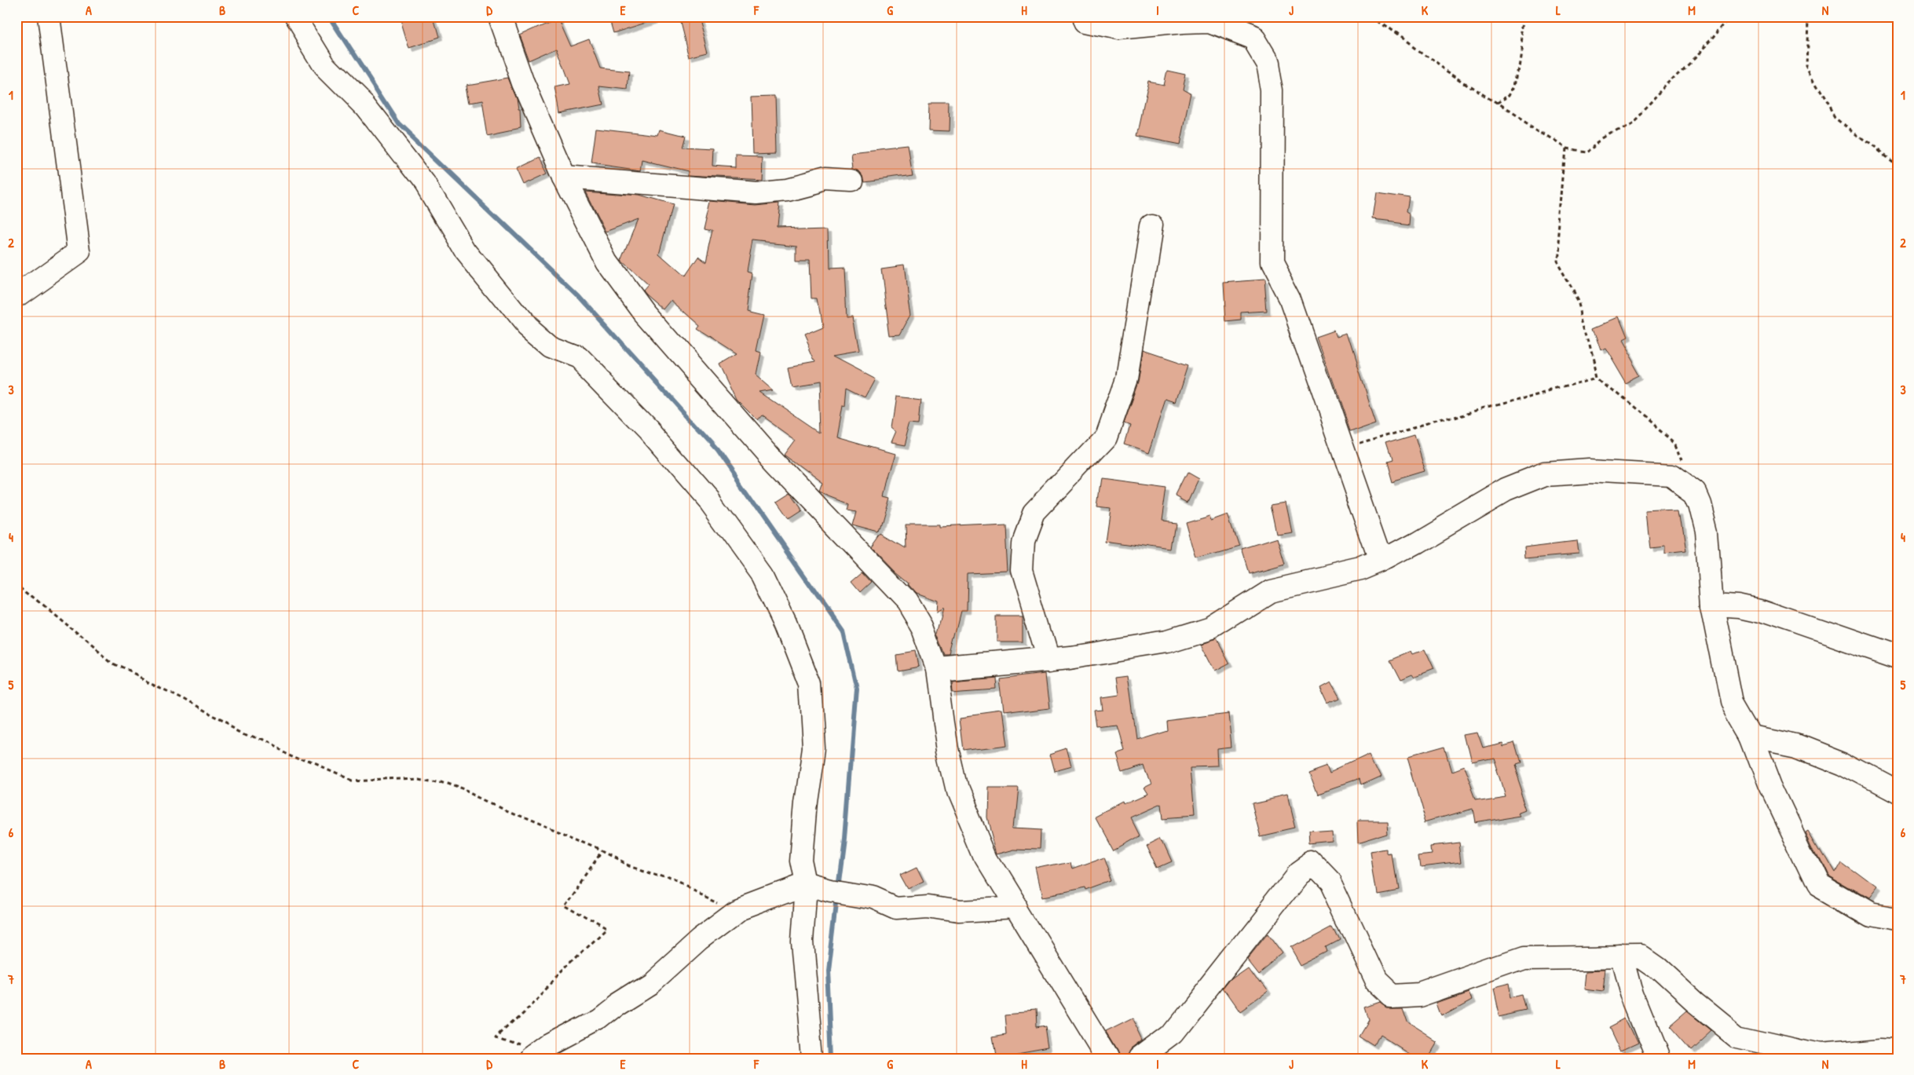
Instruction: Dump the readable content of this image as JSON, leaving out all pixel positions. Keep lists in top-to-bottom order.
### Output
{
  "grid": {
    "columns": [
      "A",
      "B",
      "C",
      "D",
      "E",
      "F",
      "G",
      "H",
      "I",
      "J",
      "K",
      "L",
      "M",
      "N"
    ],
    "rows": [
      "1",
      "2",
      "3",
      "4",
      "5",
      "6",
      "7"
    ]
  }
}
